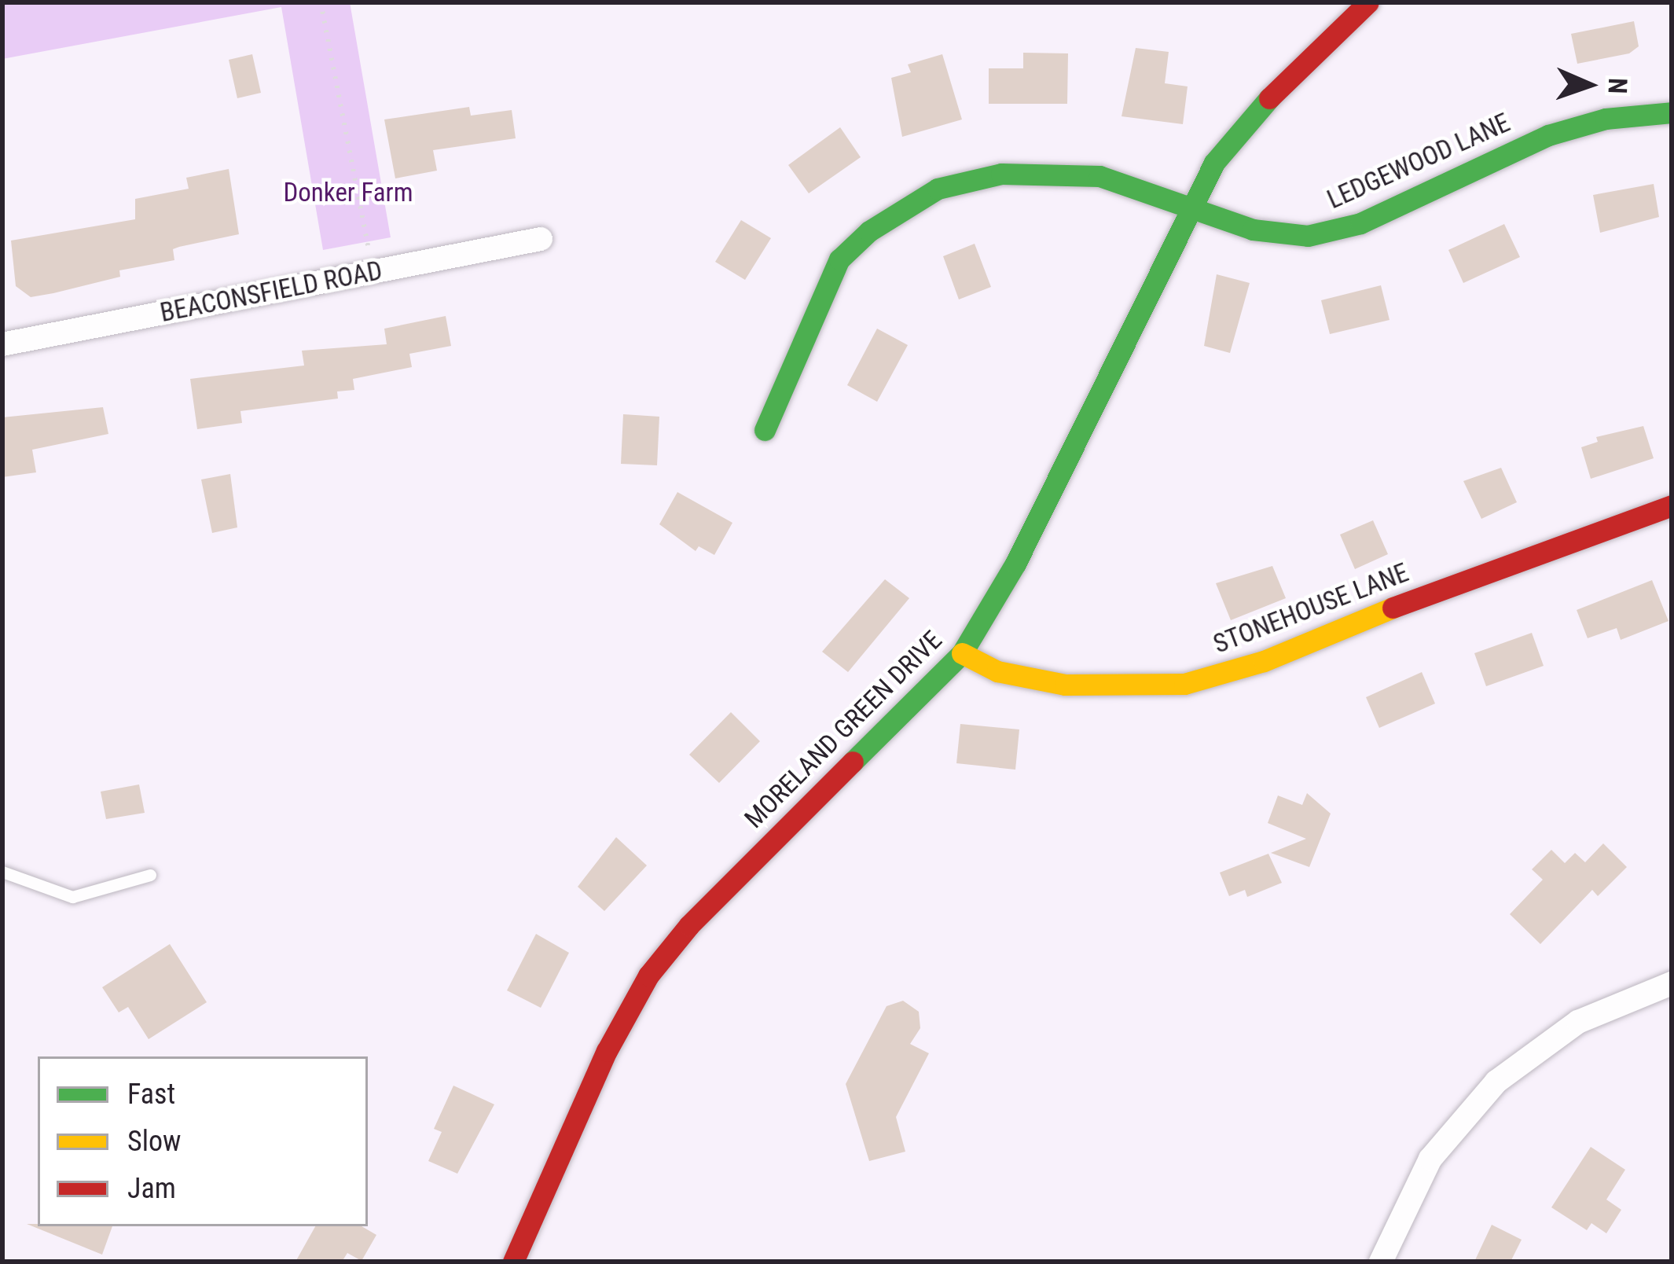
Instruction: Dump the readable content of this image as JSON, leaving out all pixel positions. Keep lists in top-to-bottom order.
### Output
{
  "streets": {
    "street": [
      "LEDGEWOOD LANE",
      "BEACONSFIELD ROAD",
      "STONEHOUSE LANE",
      "MORELAND GREEN DRIVE"
    ]
  },
  "crossings": [
    ["LEDGEWOOD LANE", "MORELAND GREEN DRIVE"],
    ["STONEHOUSE LANE", "MORELAND GREEN DRIVE"]
  ],
  "parks": ["Donker Farm"],
  "legend": ["Fast", "Slow", "Jam"],
  "north": "right"
}
